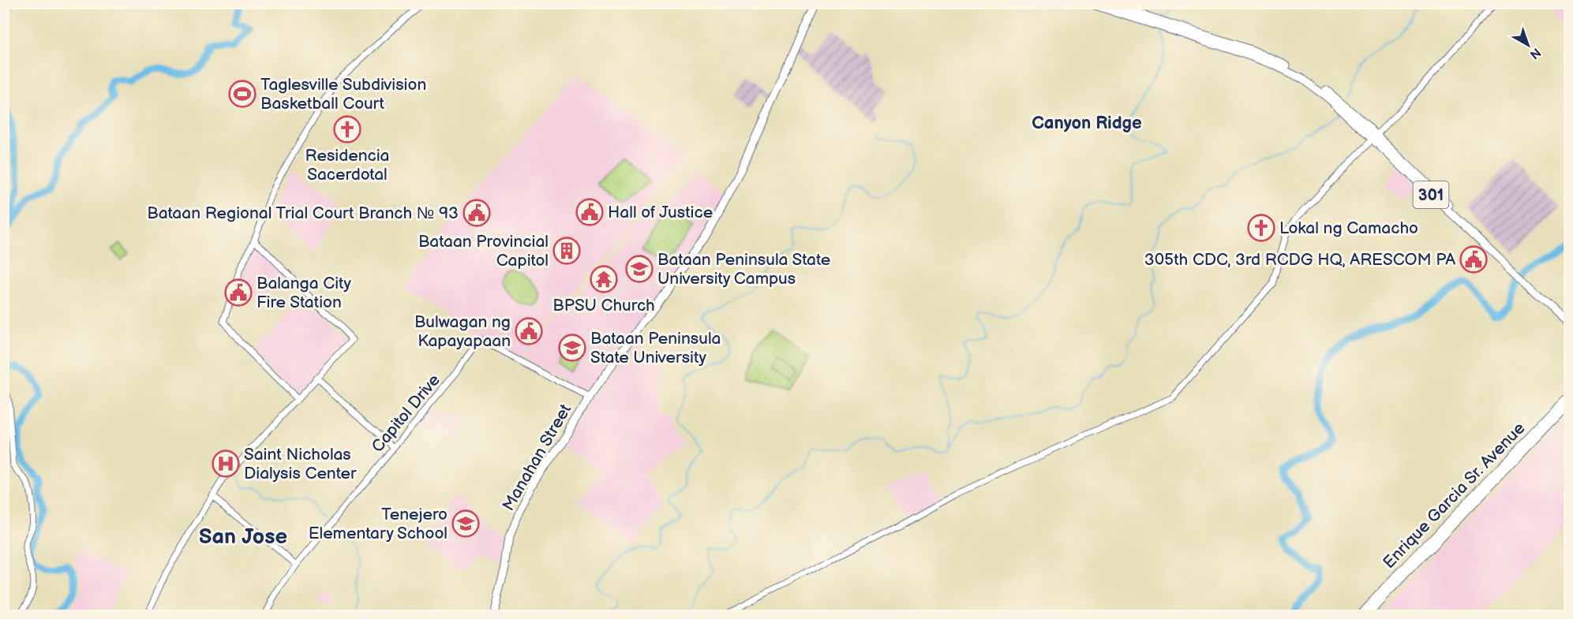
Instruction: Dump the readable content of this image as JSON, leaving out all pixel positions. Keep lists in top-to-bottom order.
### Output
{
  "streets": {
    "main road": ["301", "Manahan Street", "Enrique Garcia Sr. Avenue"],
    "street": ["Capitol Drive"]
  },
  "crossings": [
    ["Capitol Drive", "Manahan Street"]
  ],
  "districts": ["Canyon Ridge", "San Jose"],
  "places": {
    "sports": ["Taglesville Subdivision Basketball Court"],
    "church": ["Residencia Sacerdotal", "Lokal ng Camacho"],
    "public building": [
      "Hall of Justice",
      "Bataan Regional Trial Court Branch № 93",
      "305th CDC, 3rd RCDG HQ, ARESCOM PA",
      "Balanga City Fire Station",
      "Bulwagan ng Kapayapaan"
    ],
    "building": ["Bataan Provincial Capitol"],
    "school or university": ["Bataan Peninsula State University Campus", "Bataan Peninsula State University", "Tenejero Elementary School"],
    "temple": ["BPSU Church"],
    "hospital": ["Saint Nicholas Dialysis Center"]
  },
  "north": "bottom right"
}
